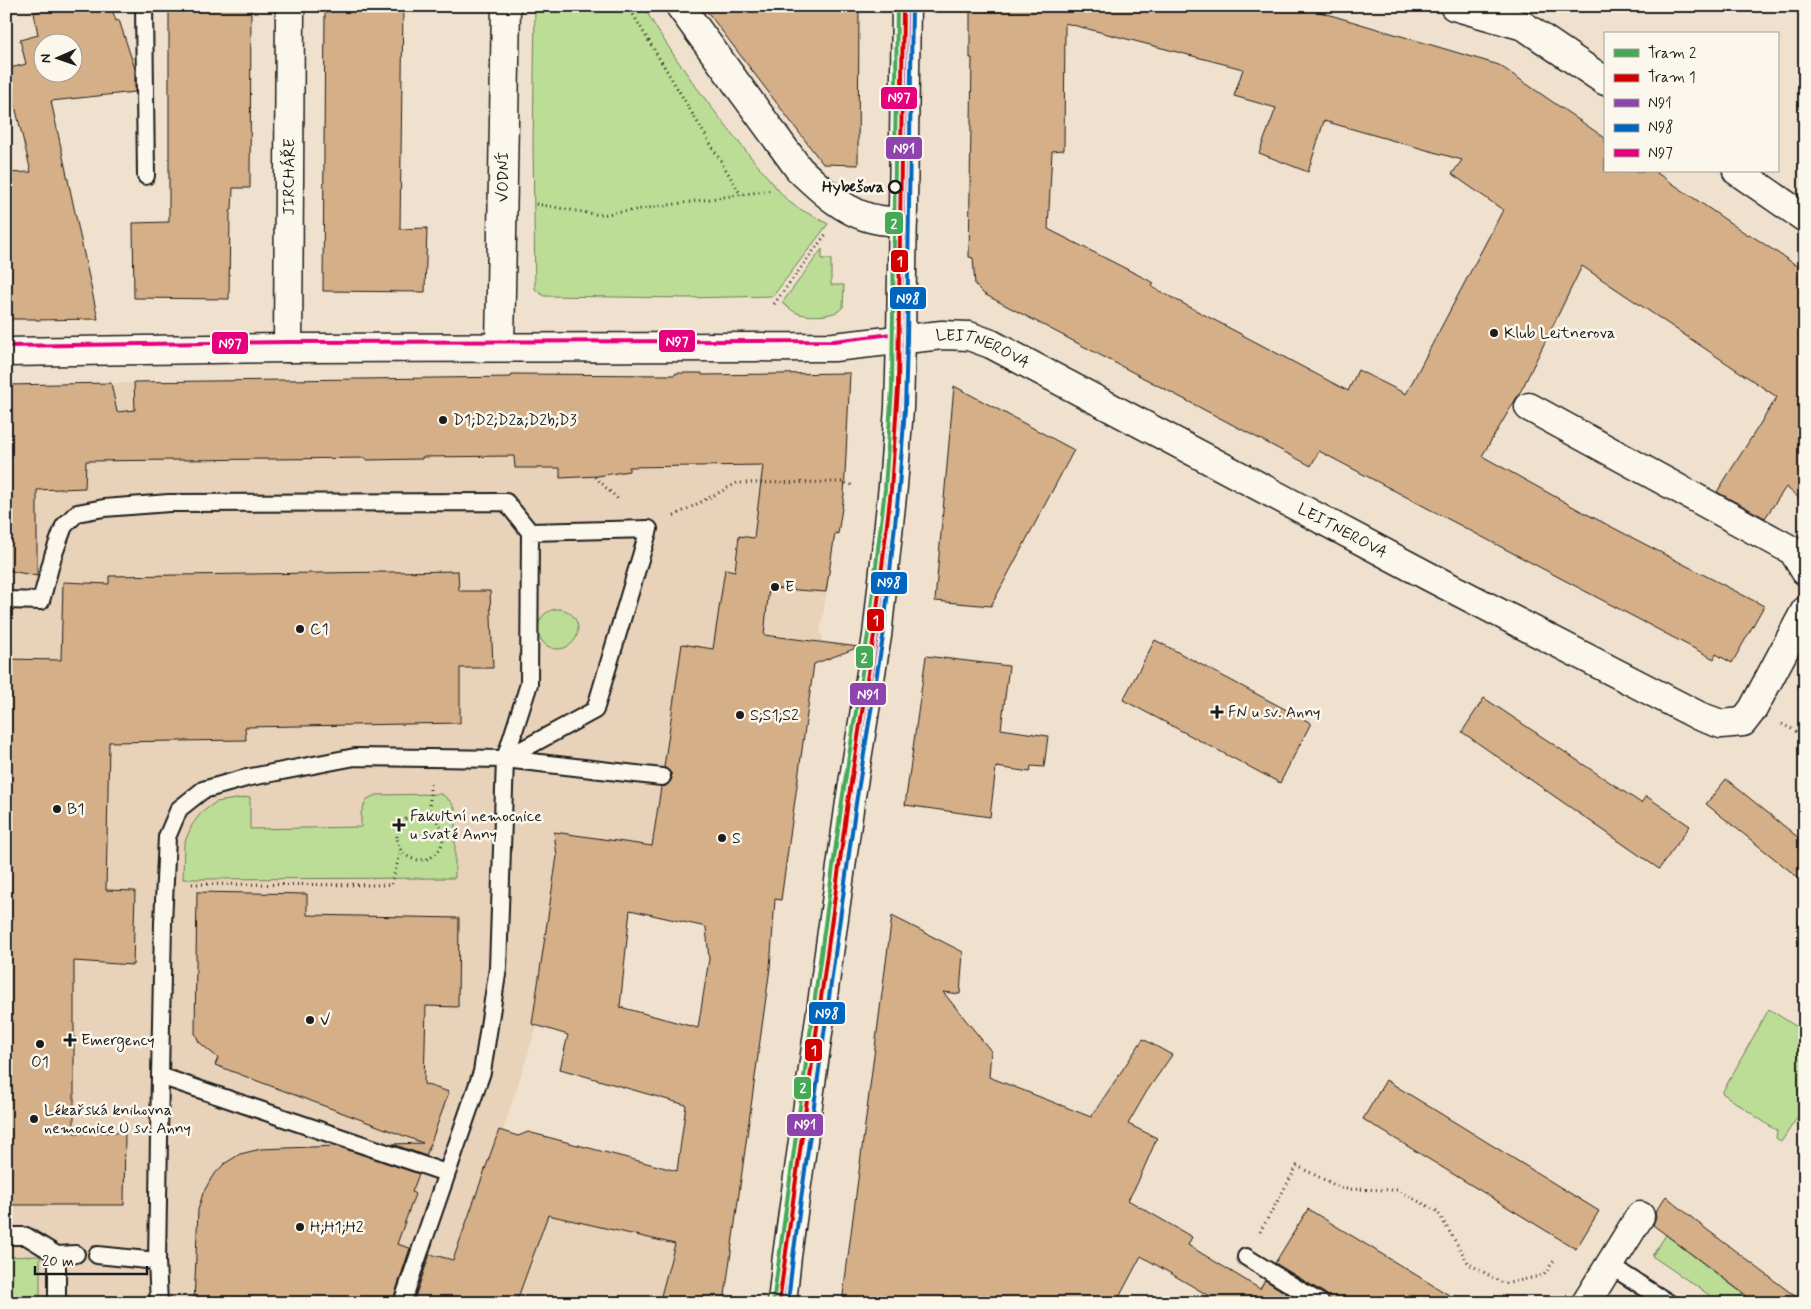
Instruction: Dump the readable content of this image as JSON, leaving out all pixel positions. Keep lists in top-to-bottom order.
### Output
{
  "streets": {
    "street": ["JIRCHÁŘE", "VODNÍ", "LEITNEROVA"]
  },
  "crossings": [
    ["JIRCHÁŘE", "LEITNEROVA"],
    ["VODNÍ", "LEITNEROVA"]
  ],
  "places": {
    "other": [
      "Hybešova",
      "Klub Leitnerova",
      "D1;D2;D2a;D2b;D3",
      "E",
      "C1",
      "S;S1;S2",
      "B1",
      "S",
      "V",
      "O1",
      "Lékařská knihovna nemocnice U sv. Anny",
      "H;H1;H2"
    ],
    "health": ["FN u sv. Anny", "Fakultní nemocnice u svaté Anny", "Emergency"]
  },
  "lines": [
    "tram line 2",
    "tram line 1",
    "transit line N91",
    "transit line N98",
    "transit line N97"
  ],
  "legend": [
    "Tram 2",
    "Tram 1",
    "N91",
    "N98",
    "N97"
  ],
  "scale_bar": "20 m",
  "north": "left"
}
